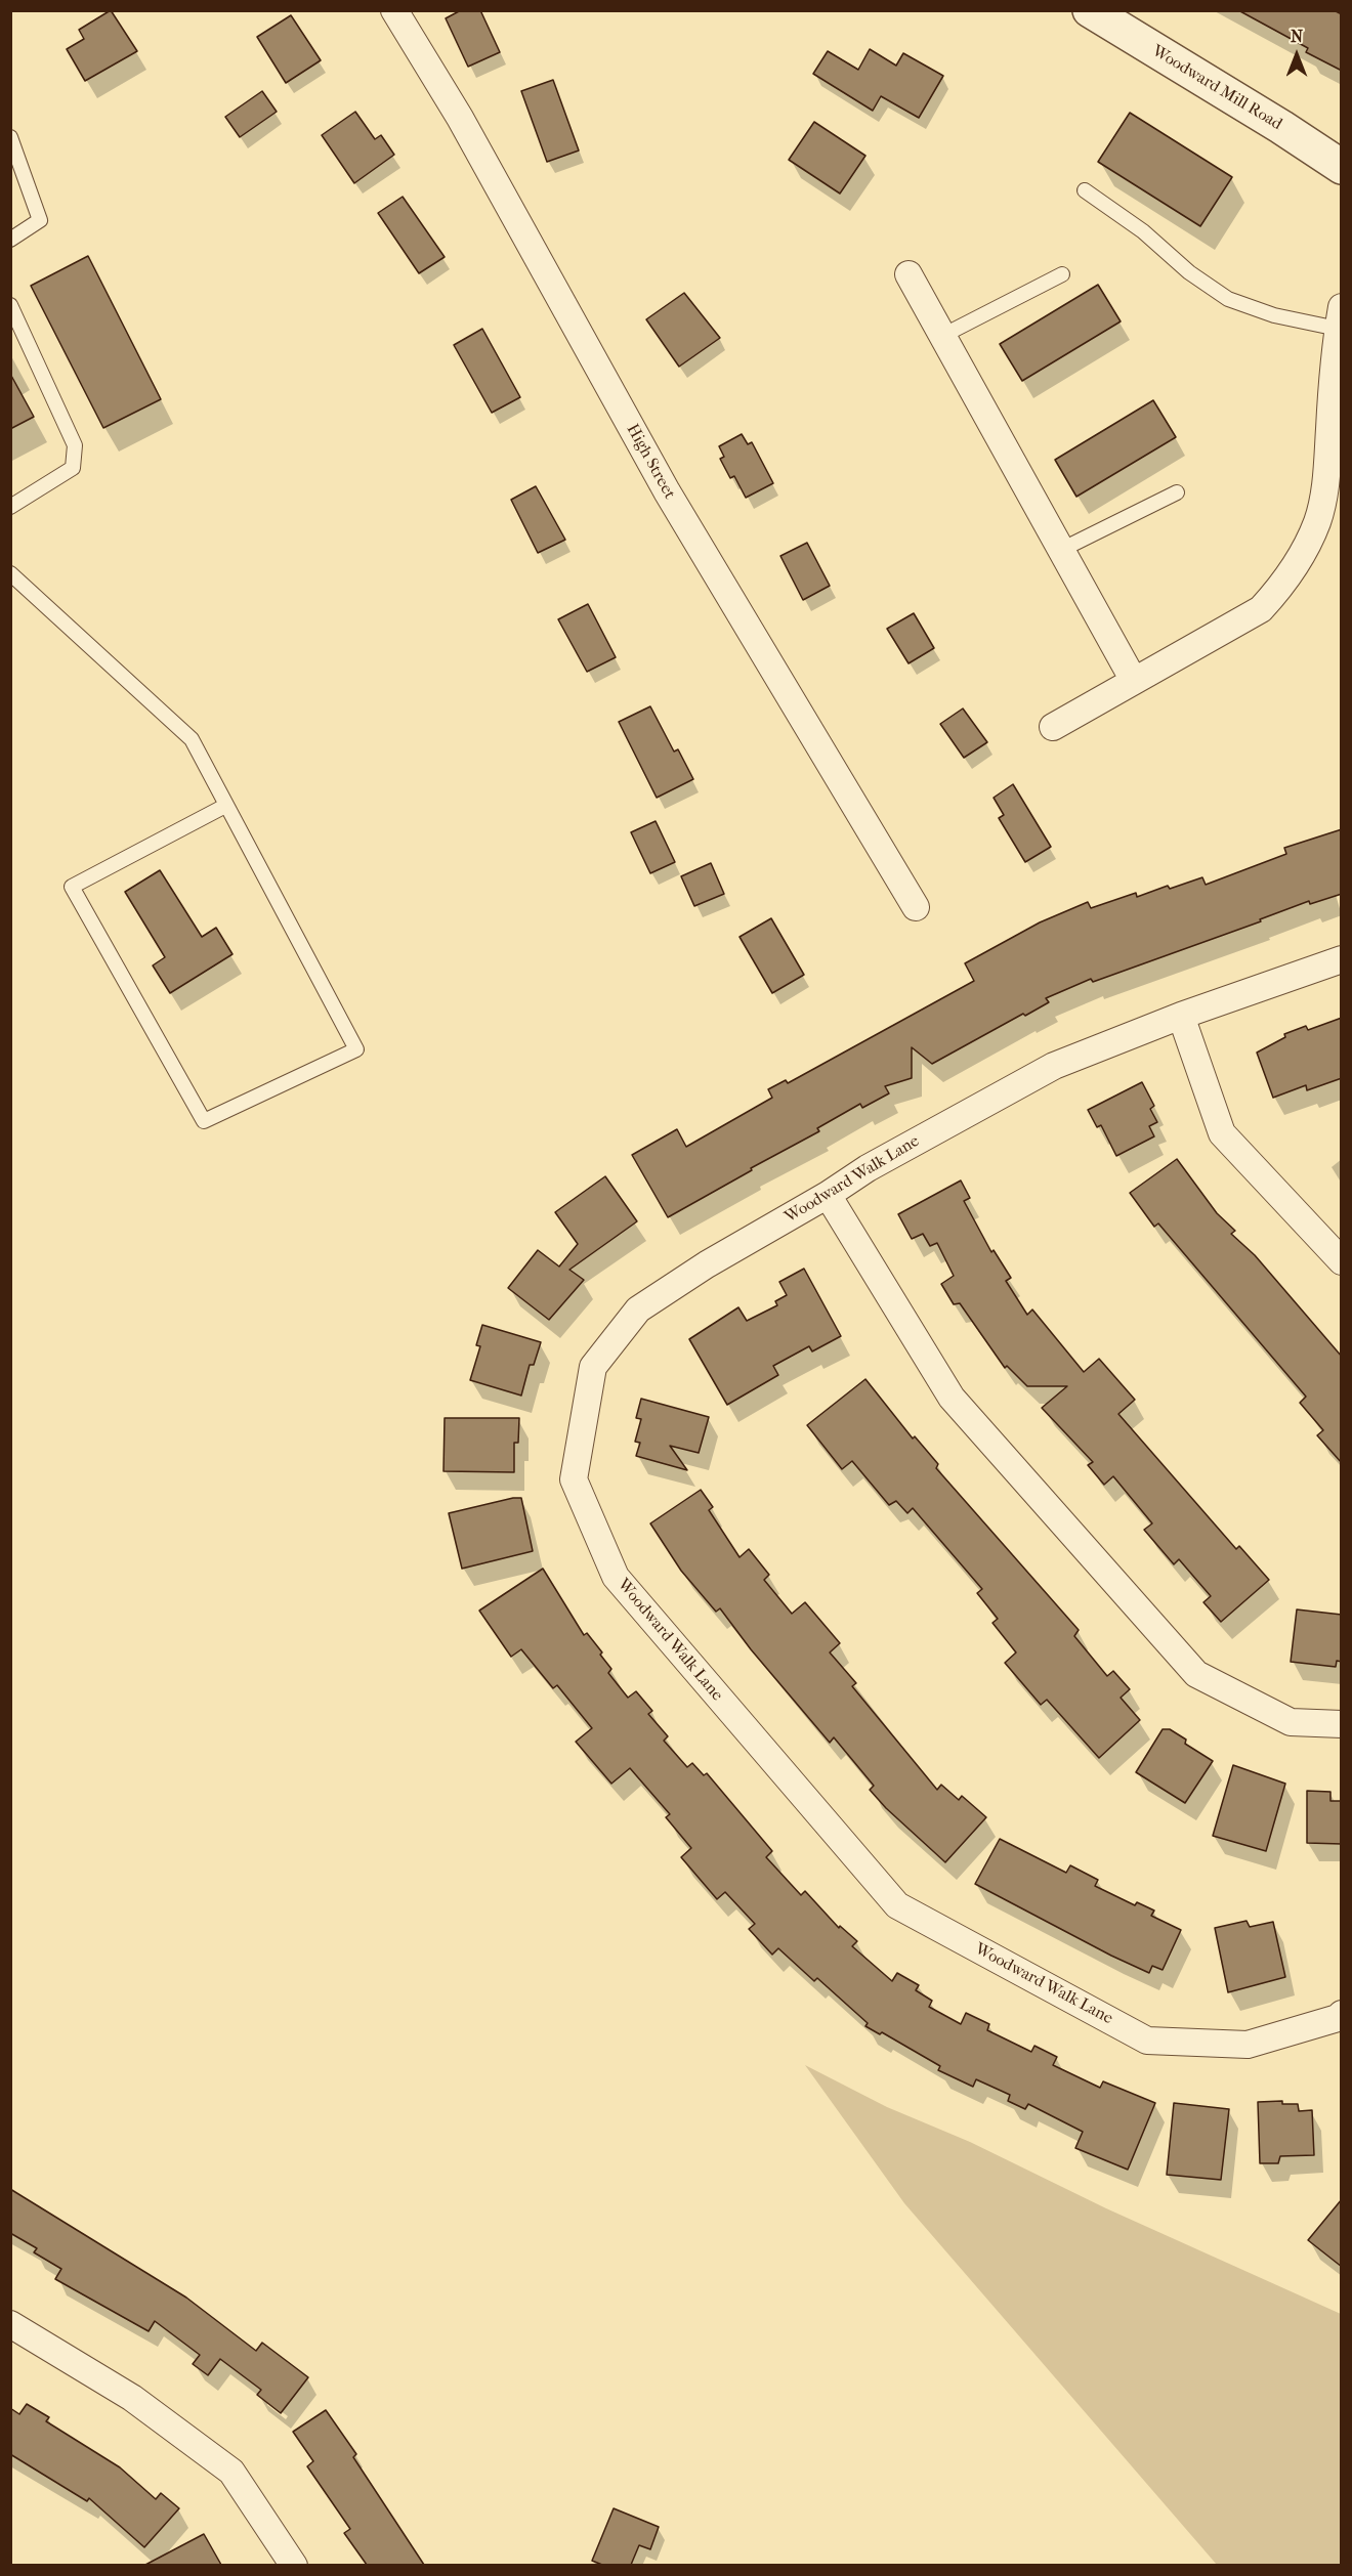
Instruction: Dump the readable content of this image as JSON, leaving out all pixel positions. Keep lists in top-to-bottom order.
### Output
{
  "streets": {
    "street": ["Woodward Mill Road", "High Street", "Woodward Walk Lane"]
  },
  "north": "top"
}
